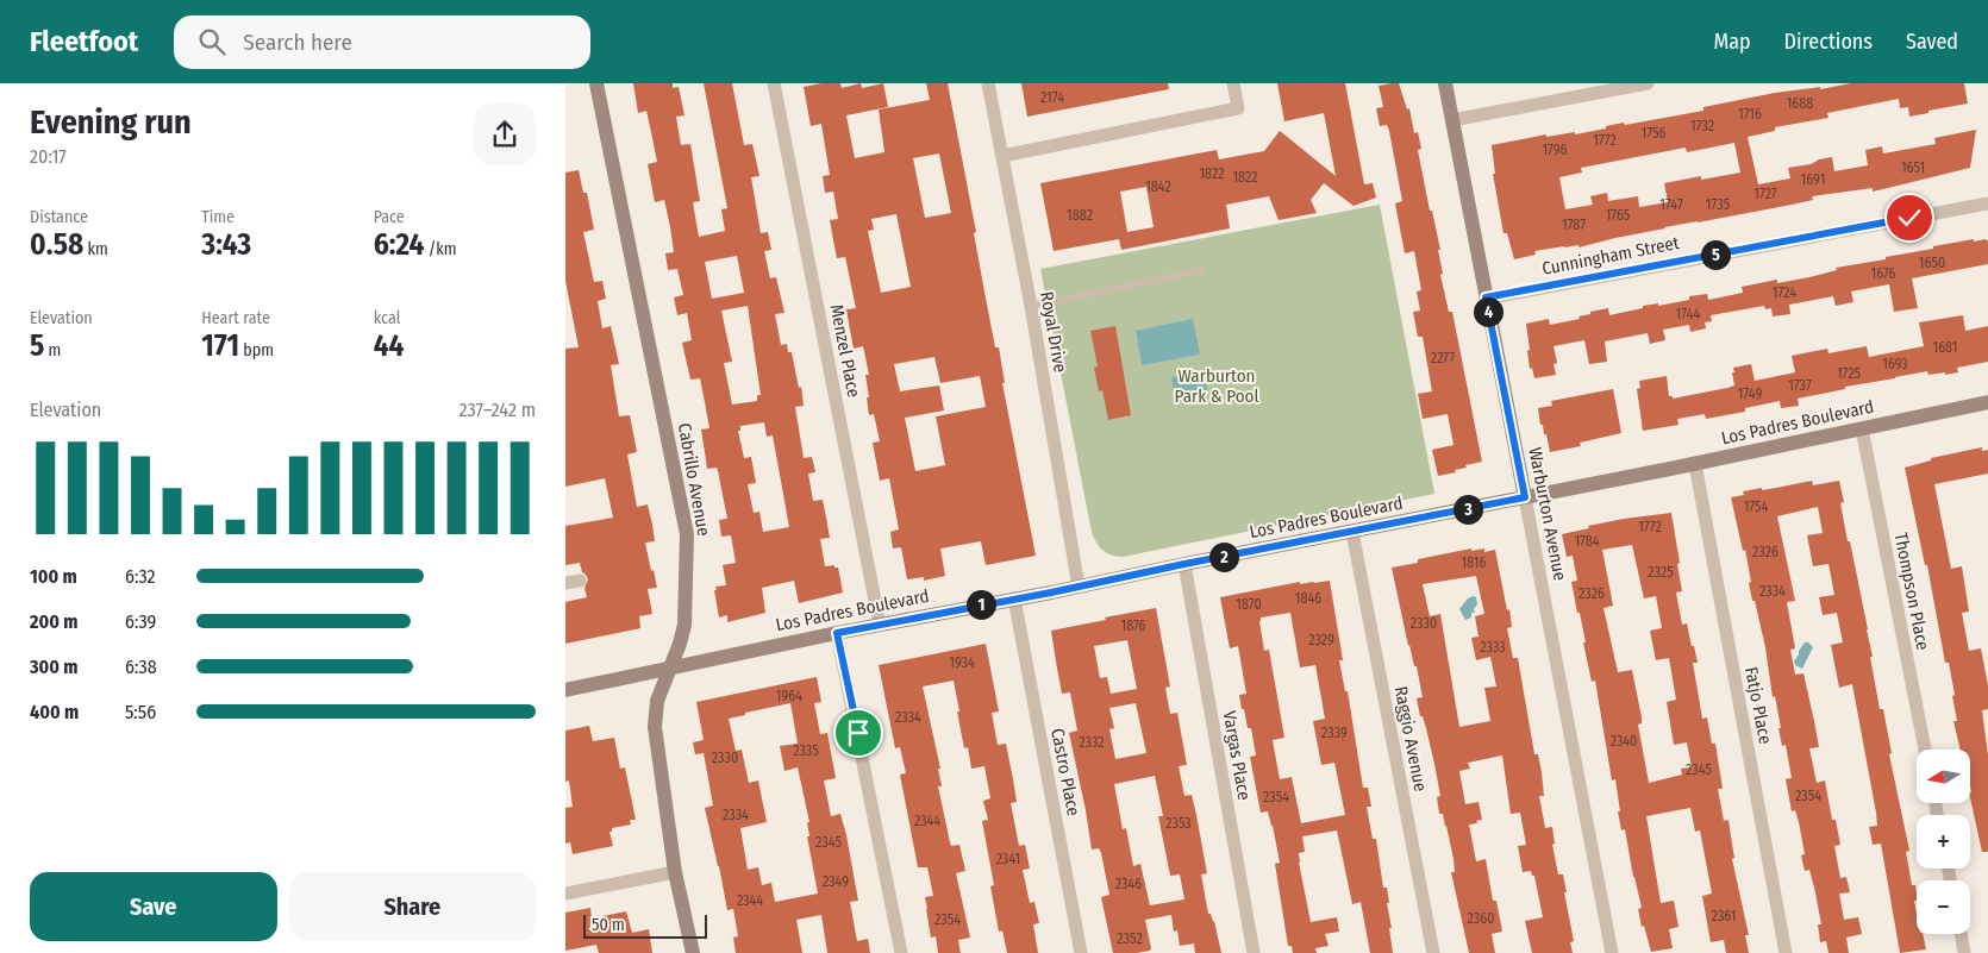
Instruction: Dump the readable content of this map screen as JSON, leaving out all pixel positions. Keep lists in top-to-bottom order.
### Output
{
  "streets": {
    "street": [
      "Cunningham Street",
      "Royal Drive",
      "Menzel Place",
      "Los Padres Boulevard",
      "Cabrillo Avenue",
      "Warburton Avenue",
      "Thompson Place",
      "Fatjo Place",
      "Raggio Avenue",
      "Vargas Place",
      "Castro Place"
    ]
  },
  "crossings": [
    ["Cunningham Street", "Warburton Avenue"],
    ["Royal Drive", "Los Padres Boulevard"],
    ["Menzel Place", "Los Padres Boulevard"],
    ["Los Padres Boulevard", "Cabrillo Avenue"],
    ["Los Padres Boulevard", "Warburton Avenue"],
    ["Los Padres Boulevard", "Thompson Place"],
    ["Los Padres Boulevard", "Fatjo Place"],
    ["Los Padres Boulevard", "Raggio Avenue"],
    ["Los Padres Boulevard", "Vargas Place"],
    ["Los Padres Boulevard", "Castro Place"]
  ],
  "parks": ["Warburton Park & Pool"],
  "house_numbers": [
    "2174",
    "1688",
    "1716",
    "1732",
    "1756",
    "1772",
    "1796",
    "1651",
    "1822",
    "1822",
    "1691",
    "1842",
    "1727",
    "1747",
    "1735",
    "1882",
    "1765",
    "1787",
    "1650",
    "1676",
    "1724",
    "1744",
    "1681",
    "2277",
    "1693",
    "1725",
    "1737",
    "1749",
    "1754",
    "1772",
    "1784",
    "2326",
    "1816",
    "2325",
    "2334",
    "2326",
    "1846",
    "1870",
    "2330",
    "1876",
    "2329",
    "2333",
    "1934",
    "1964",
    "2334",
    "2339",
    "2340",
    "2332",
    "2335",
    "2330",
    "2345",
    "2354",
    "2354",
    "2334",
    "2344",
    "2353",
    "2345",
    "2341",
    "2349",
    "2346",
    "2344",
    "2361",
    "2360",
    "2354",
    "2352"
  ],
  "scale_bar": "50 m",
  "north": "left",
  "page": {
    "header": "Fleetfoot",
    "search": "Search here",
    "nav": ["Map", "Directions", "Saved"],
    "heading": ["Evening run", "20:17"],
    "stats": [
      ["Distance", "0.58 km"],
      ["Time", "3:43"],
      ["Pace", "6:24 /km"],
      ["Elevation", "5 m"],
      ["Heart rate", "171 bpm"],
      ["kcal", "44"]
    ],
    "pins": [
      "5",
      "4",
      "3",
      "2",
      "1"
    ],
    "chart": ["Elevation", "237–242 m"],
    "list": [
      {
        "name": "100 m",
        "note": "6:32"
      },
      {
        "name": "200 m",
        "note": "6:39"
      },
      {
        "name": "300 m",
        "note": "6:38"
      },
      {
        "name": "400 m",
        "note": "5:56"
      }
    ],
    "map_buttons": ["+", "−"],
    "buttons": ["Save", "Share"],
    "scale": "50 m"
  }
}
